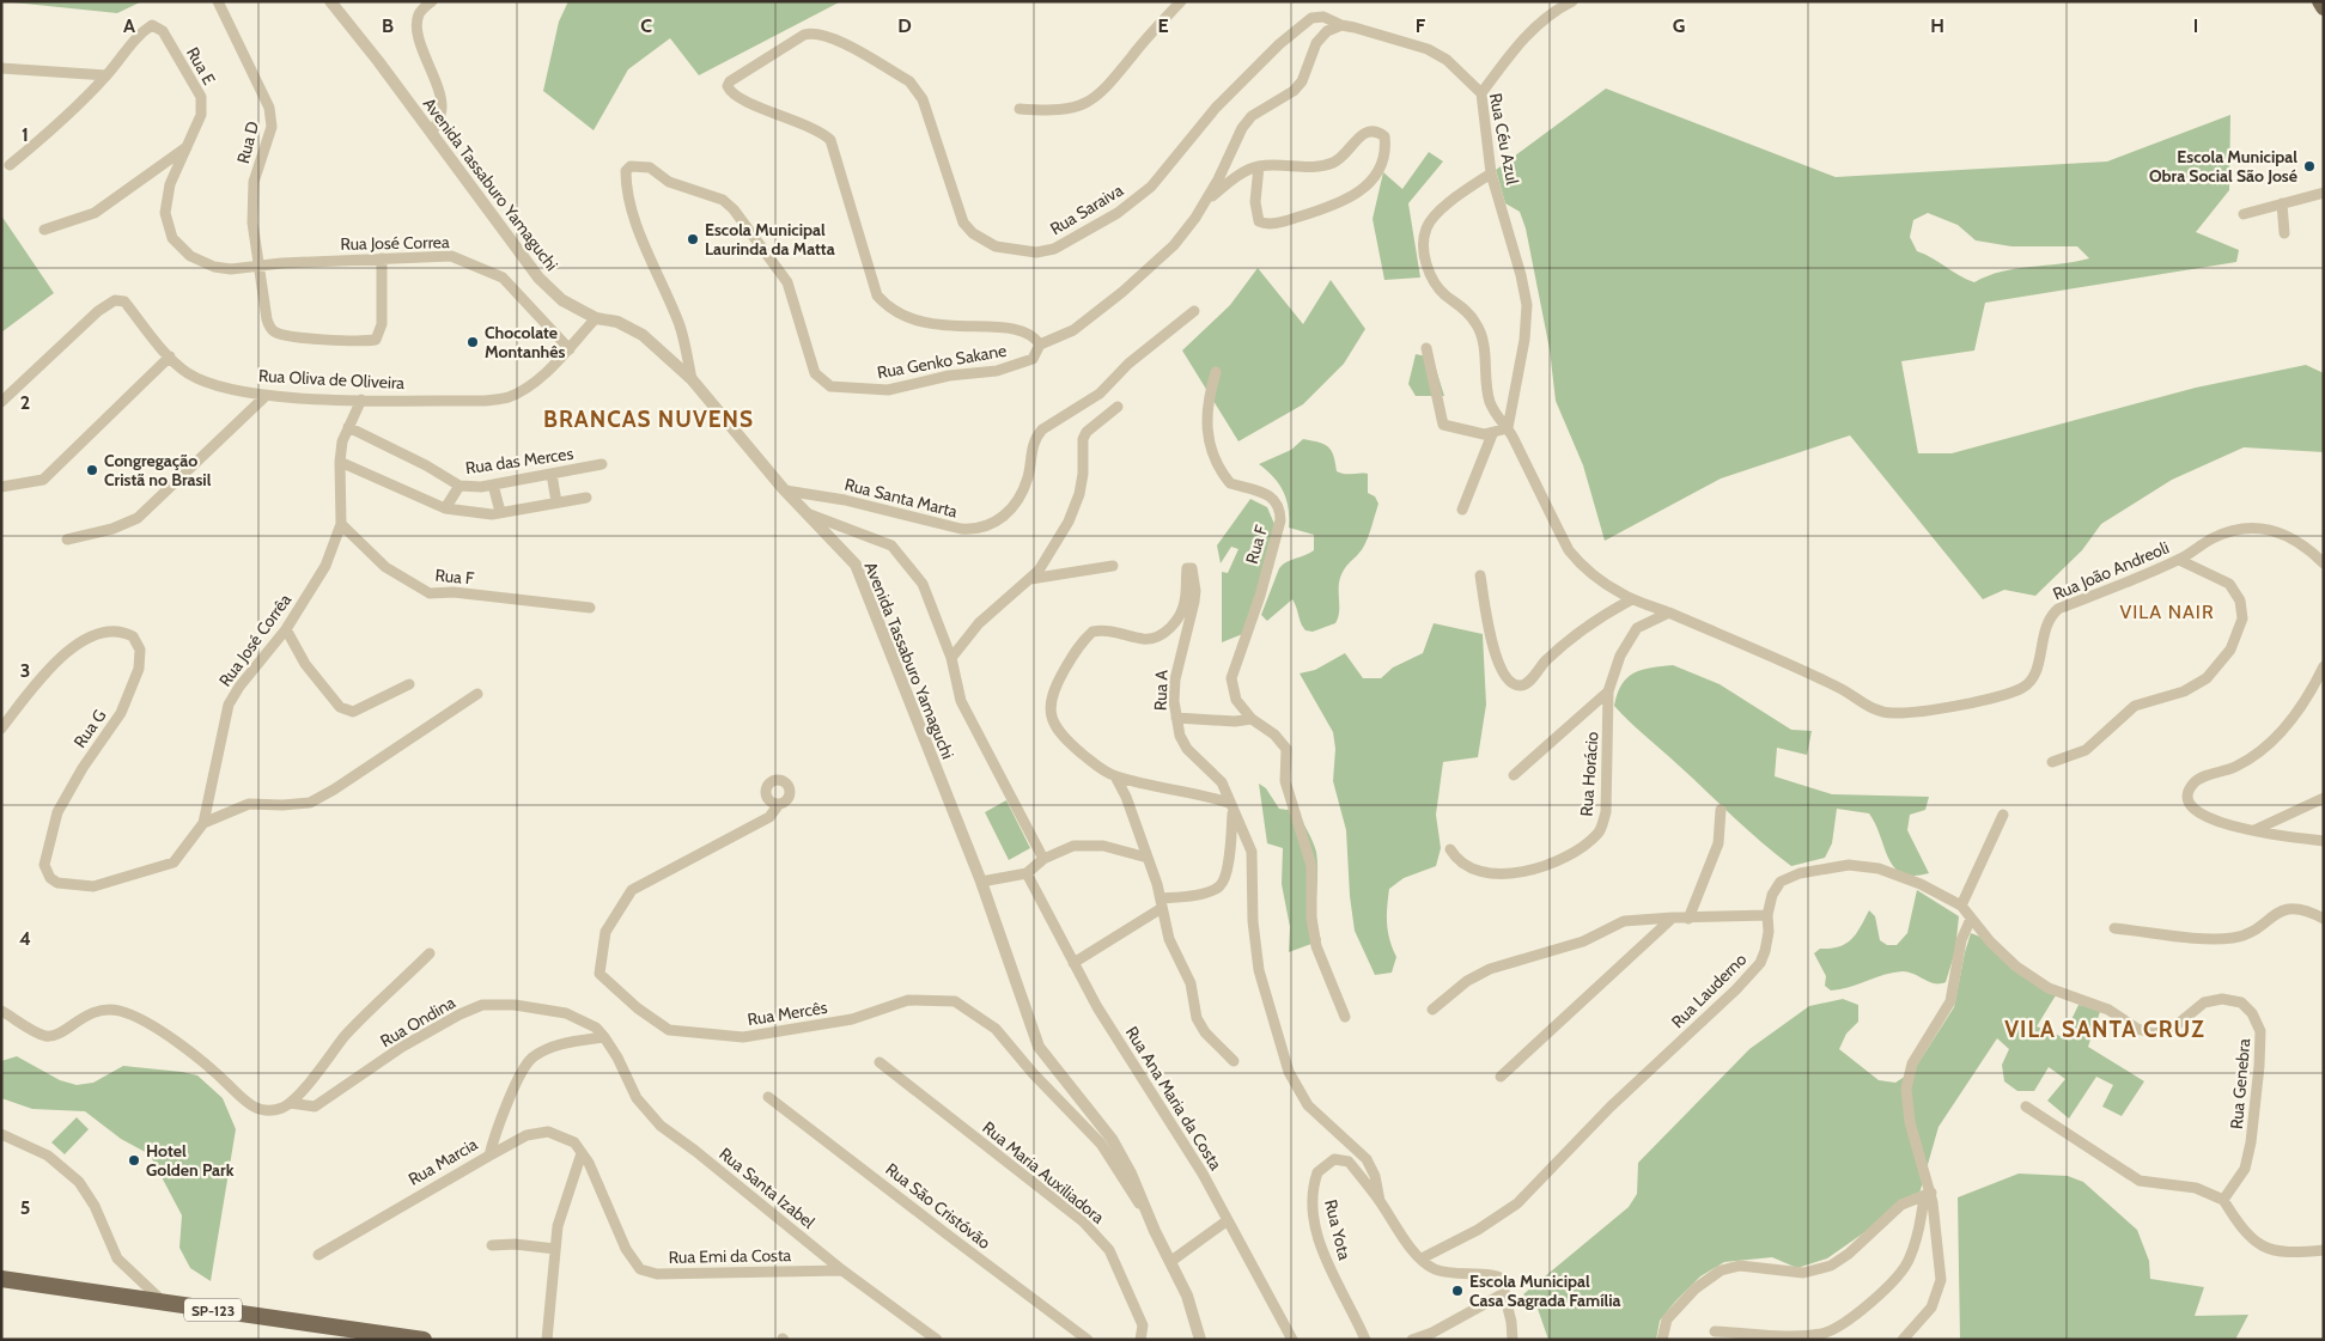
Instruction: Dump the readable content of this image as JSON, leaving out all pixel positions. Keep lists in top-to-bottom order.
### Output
{
  "streets": {
    "main road": ["SP-123"],
    "street": [
      "Rua E",
      "Rua Céu Azul",
      "Rua D",
      "Avenida Tassaburo Yamaguchi",
      "Rua Saraiva",
      "Rua José Correa",
      "Rua Genko Sakane",
      "Rua Oliva de Oliveira",
      "Rua das Merces",
      "Rua Santa Marta",
      "Rua F",
      "Rua João Andreoli",
      "Rua José Corrêa",
      "Rua A",
      "Rua G",
      "Rua Horácio",
      "Rua Lauderno",
      "Rua Mercês",
      "Rua Ondina",
      "Rua Genebra",
      "Rua Ana Maria da Costa",
      "Rua Marcia",
      "Rua Maria Auxiliadora",
      "Rua Santa Izabel",
      "Rua São Cristóvão",
      "Rua Yota",
      "Rua Emi da Costa"
    ]
  },
  "crossings": [
    ["Rua E", "Rua D"],
    ["Rua E", "Rua José Correa"],
    ["Rua Céu Azul", "Rua Saraiva"],
    ["Rua Céu Azul", "Rua João Andreoli"],
    ["Rua D", "Rua José Correa"],
    ["Avenida Tassaburo Yamaguchi", "Rua Genko Sakane"],
    ["Avenida Tassaburo Yamaguchi", "Rua Oliva de Oliveira"],
    ["Avenida Tassaburo Yamaguchi", "Rua Santa Marta"],
    ["Avenida Tassaburo Yamaguchi", "Rua Mercês"],
    ["Rua Saraiva", "Rua Genko Sakane"],
    ["Rua José Correa", "Rua Oliva de Oliveira"],
    ["Rua Oliva de Oliveira", "Rua José Corrêa"],
    ["Rua das Merces", "Rua José Corrêa"],
    ["Rua F", "Rua José Corrêa"],
    ["Rua José Corrêa", "Rua G"],
    ["Rua A", "Rua Yota"],
    ["Rua Lauderno", "Rua Genebra"],
    ["Rua Ondina", "Rua Marcia"],
    ["Rua Ondina", "Rua Santa Izabel"],
    ["Rua Marcia", "Rua Santa Izabel"],
    ["Rua Marcia", "Rua Emi da Costa"],
    ["Rua Santa Izabel", "Rua Emi da Costa"]
  ],
  "districts": ["BRANCAS NUVENS", "VILA NAIR", "VILA SANTA CRUZ"],
  "places": [
    "Escola Municipal Obra Social São José",
    "Escola Municipal Laurinda da Matta",
    "Chocolate Montanhês",
    "Congregação Cristã no Brasil",
    "Hotel Golden Park",
    "Escola Municipal Casa Sagrada Família"
  ],
  "grid": {
    "columns": [
      "A",
      "B",
      "C",
      "D",
      "E",
      "F",
      "G",
      "H",
      "I"
    ],
    "rows": [
      "1",
      "2",
      "3",
      "4",
      "5"
    ]
  }
}
